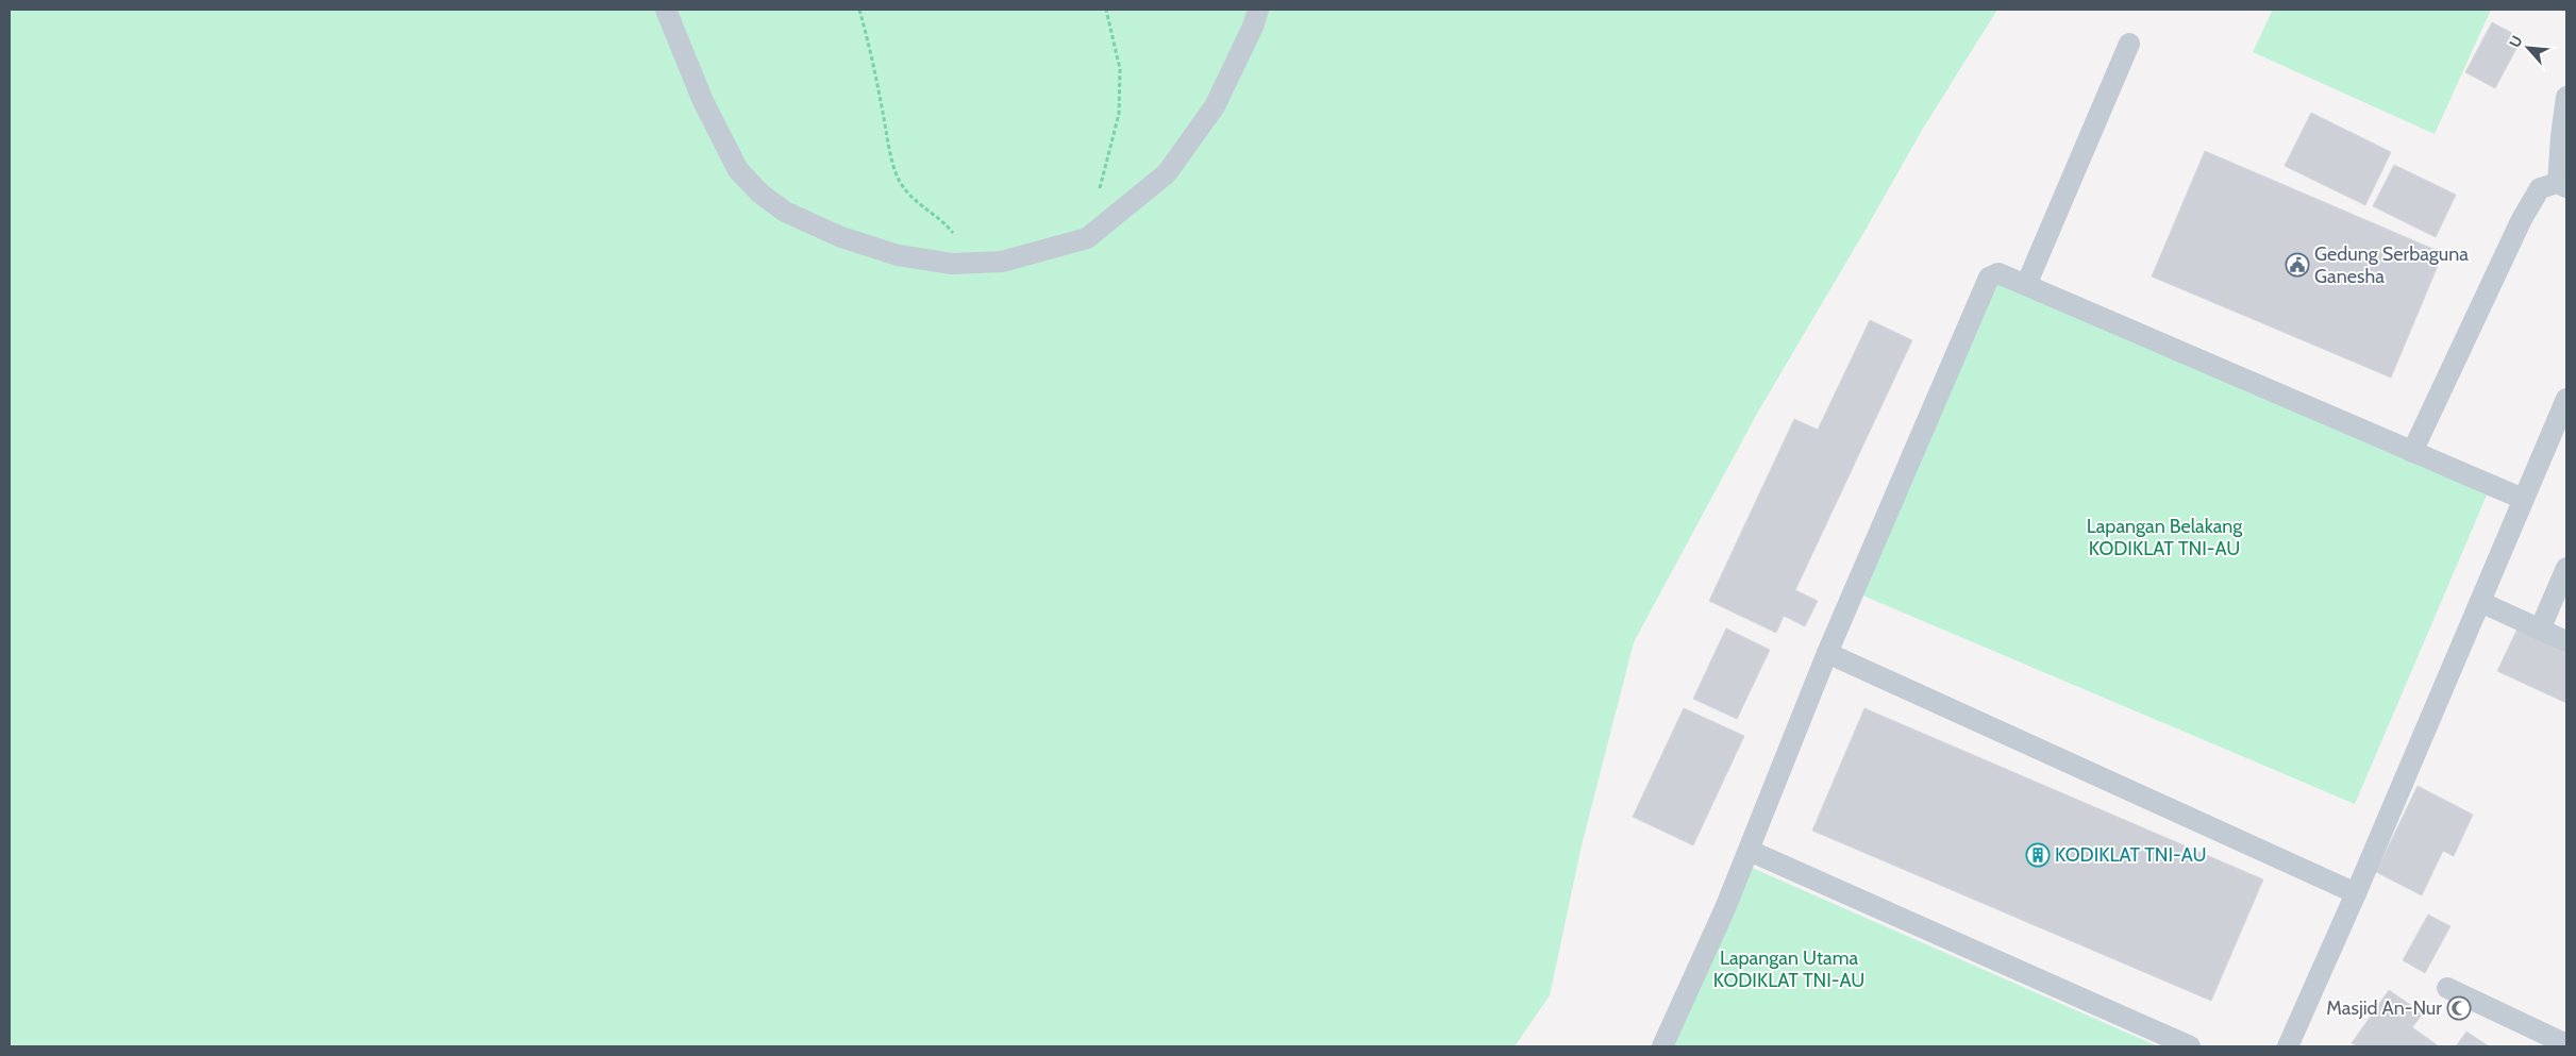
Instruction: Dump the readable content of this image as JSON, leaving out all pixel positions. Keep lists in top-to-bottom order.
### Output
{
  "parks": ["Lapangan Belakang KODIKLAT TNI-AU", "Lapangan Utama KODIKLAT TNI-AU"],
  "places": {
    "public building": ["Gedung Serbaguna Ganesha"],
    "building": ["KODIKLAT TNI-AU"],
    "mosque": ["Masjid An-Nur"]
  },
  "north": "top left"
}
